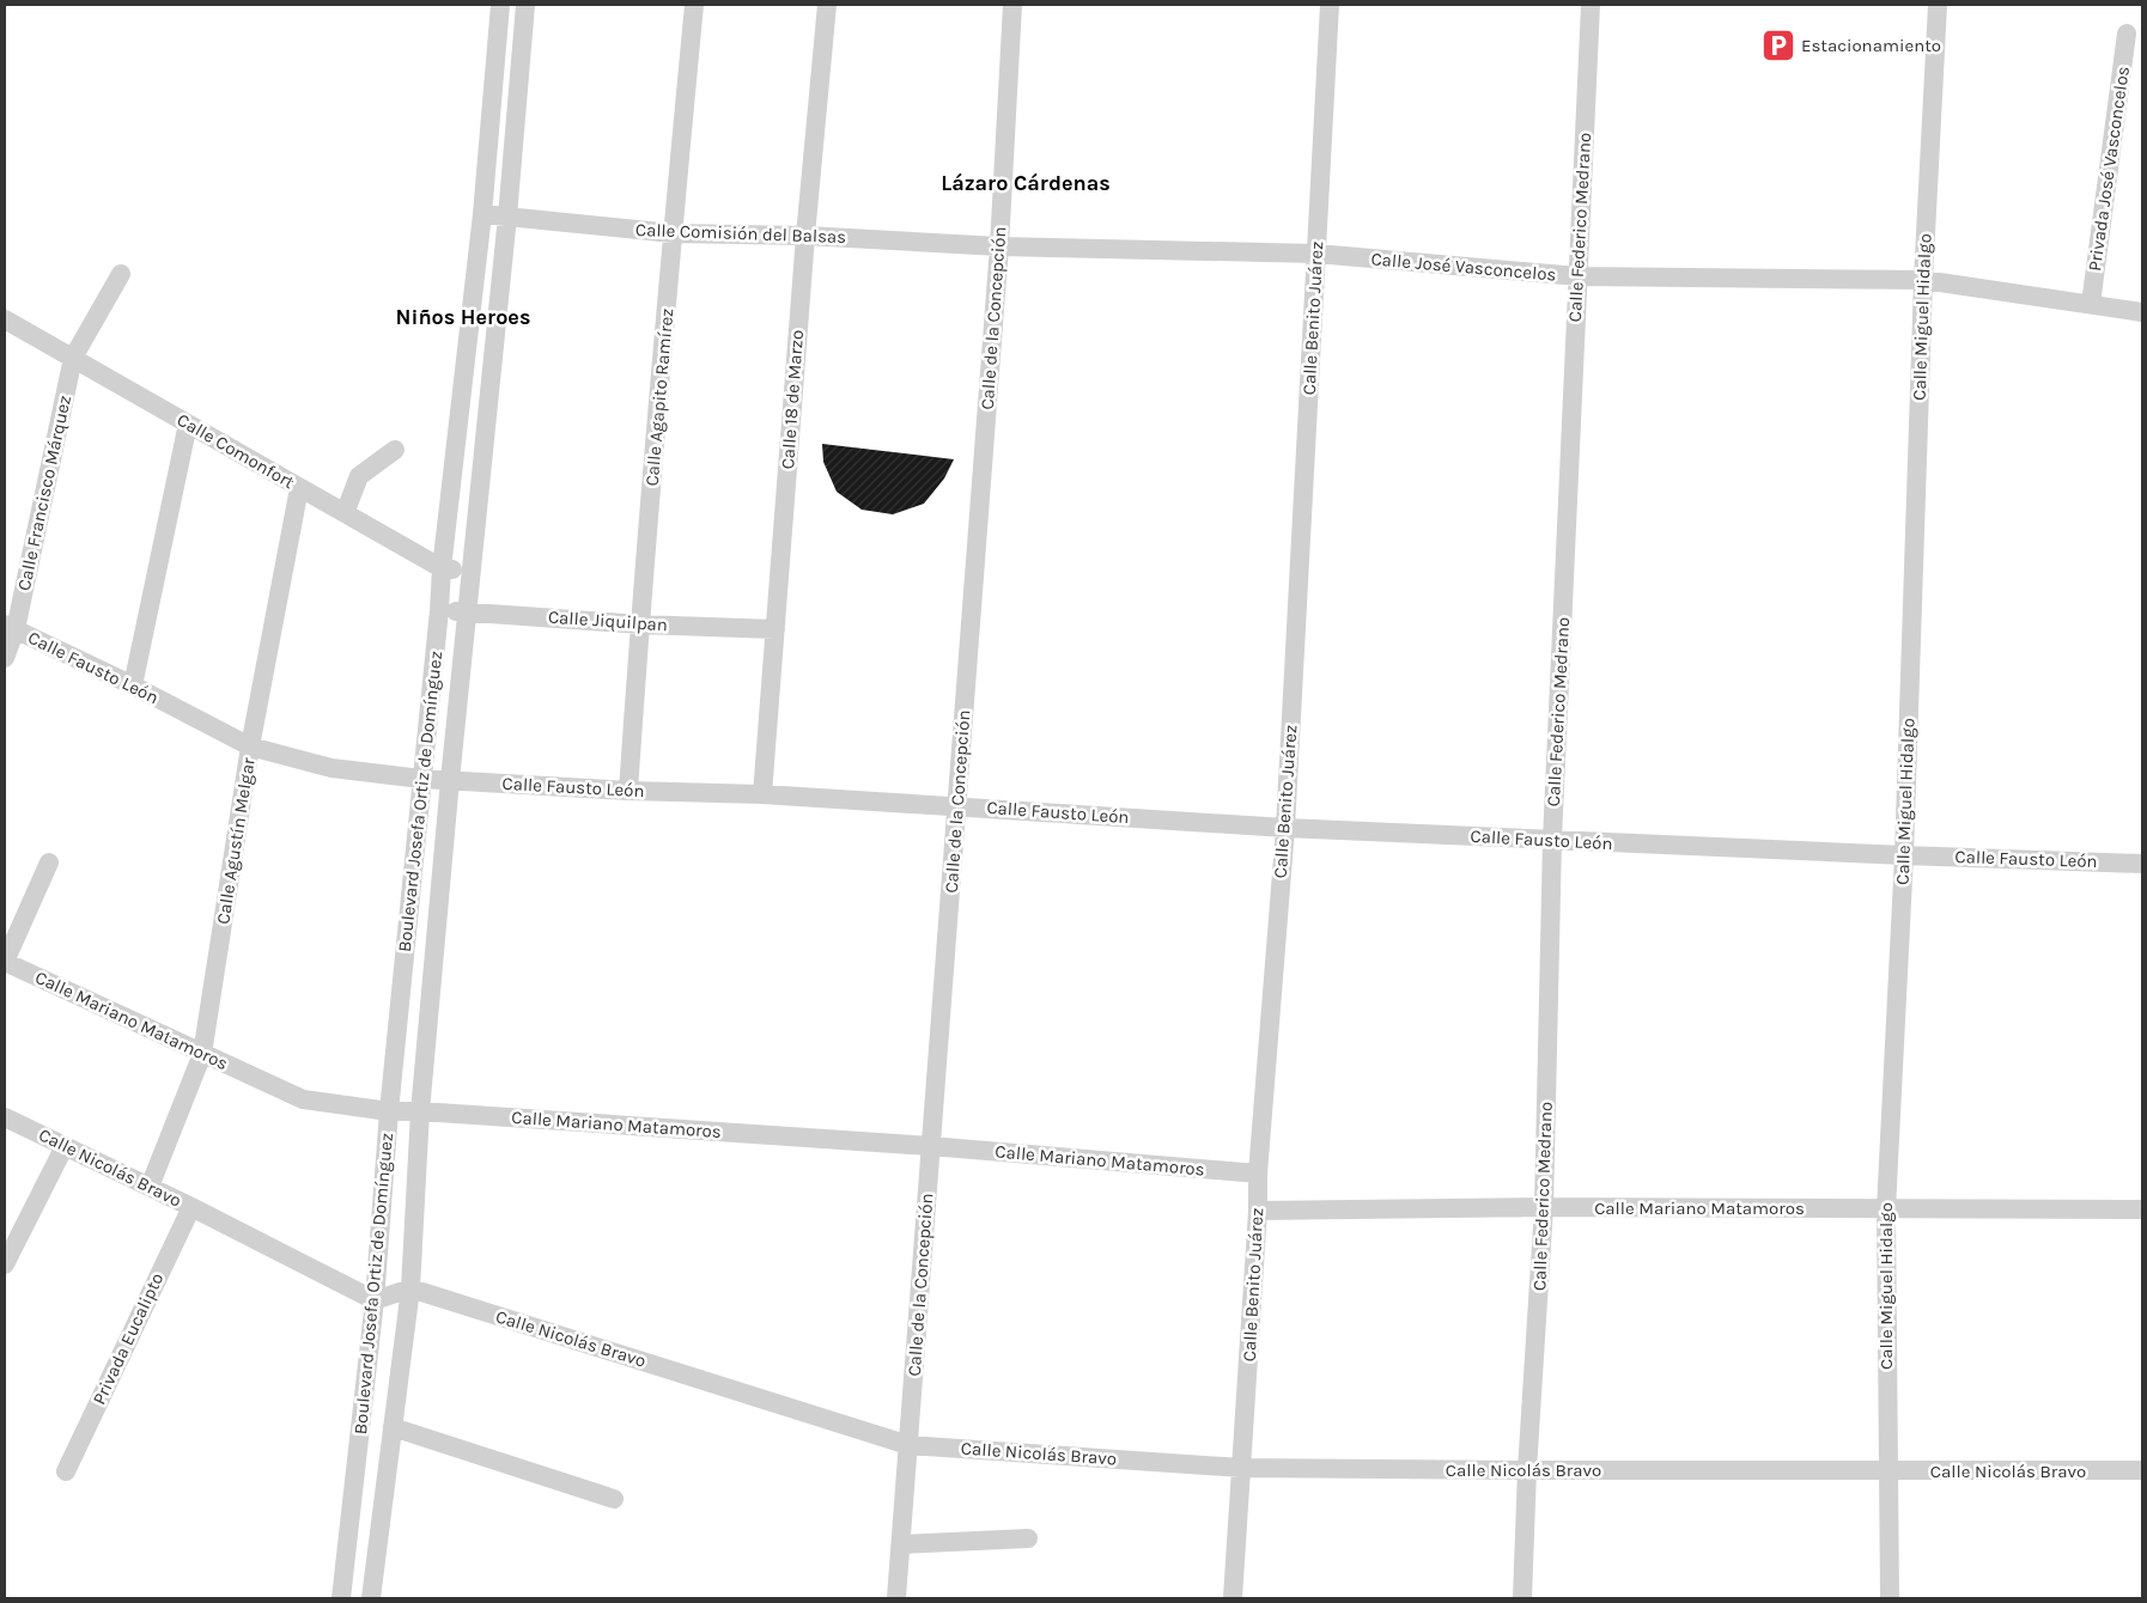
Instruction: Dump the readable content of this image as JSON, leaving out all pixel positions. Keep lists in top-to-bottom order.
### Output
{
  "streets": {
    "street": [
      "Privada José Vasconcelos",
      "Calle Federico Medrano",
      "Calle Comisión del Balsas",
      "Calle José Vasconcelos",
      "Calle Miguel Hidalgo",
      "Calle de la Concepción",
      "Calle Benito Juárez",
      "Calle Agapito Ramírez",
      "Calle 18 de Marzo",
      "Calle Comonfort",
      "Calle Francisco Márquez",
      "Calle Jiquilpan",
      "Calle Fausto León",
      "Boulevard Josefa Ortiz de Domínguez",
      "Calle Agustín Melgar",
      "Calle Mariano Matamoros",
      "Calle Nicolás Bravo",
      "Privada Eucalipto"
    ]
  },
  "crossings": [
    ["Privada José Vasconcelos", "Calle José Vasconcelos"],
    ["Calle Federico Medrano", "Calle José Vasconcelos"],
    ["Calle Federico Medrano", "Calle Fausto León"],
    ["Calle Federico Medrano", "Calle Mariano Matamoros"],
    ["Calle Federico Medrano", "Calle Nicolás Bravo"],
    ["Calle Comisión del Balsas", "Calle José Vasconcelos"],
    ["Calle Comisión del Balsas", "Calle de la Concepción"],
    ["Calle Comisión del Balsas", "Calle Agapito Ramírez"],
    ["Calle Comisión del Balsas", "Calle 18 de Marzo"],
    ["Calle Comisión del Balsas", "Boulevard Josefa Ortiz de Domínguez"],
    ["Calle José Vasconcelos", "Calle Miguel Hidalgo"],
    ["Calle José Vasconcelos", "Calle de la Concepción"],
    ["Calle José Vasconcelos", "Calle Benito Juárez"],
    ["Calle Miguel Hidalgo", "Calle Fausto León"],
    ["Calle Miguel Hidalgo", "Calle Mariano Matamoros"],
    ["Calle Miguel Hidalgo", "Calle Nicolás Bravo"],
    ["Calle de la Concepción", "Calle Fausto León"],
    ["Calle de la Concepción", "Calle Mariano Matamoros"],
    ["Calle de la Concepción", "Calle Nicolás Bravo"],
    ["Calle Benito Juárez", "Calle Fausto León"],
    ["Calle Benito Juárez", "Calle Mariano Matamoros"],
    ["Calle Benito Juárez", "Calle Nicolás Bravo"],
    ["Calle Agapito Ramírez", "Calle Jiquilpan"],
    ["Calle Agapito Ramírez", "Calle Fausto León"],
    ["Calle 18 de Marzo", "Calle Jiquilpan"],
    ["Calle 18 de Marzo", "Calle Fausto León"],
    ["Calle Comonfort", "Calle Francisco Márquez"],
    ["Calle Comonfort", "Boulevard Josefa Ortiz de Domínguez"],
    ["Calle Comonfort", "Calle Agustín Melgar"],
    ["Calle Francisco Márquez", "Calle Fausto León"],
    ["Calle Jiquilpan", "Boulevard Josefa Ortiz de Domínguez"],
    ["Calle Fausto León", "Boulevard Josefa Ortiz de Domínguez"],
    ["Calle Fausto León", "Calle Agustín Melgar"],
    ["Boulevard Josefa Ortiz de Domínguez", "Calle Mariano Matamoros"],
    ["Boulevard Josefa Ortiz de Domínguez", "Calle Nicolás Bravo"],
    ["Calle Agustín Melgar", "Calle Mariano Matamoros"],
    ["Calle Agustín Melgar", "Calle Nicolás Bravo"],
    ["Calle Nicolás Bravo", "Privada Eucalipto"]
  ],
  "districts": ["Lázaro Cárdenas", "Niños Heroes"],
  "places": {
    "parking": ["Estacionamiento"]
  }
}
